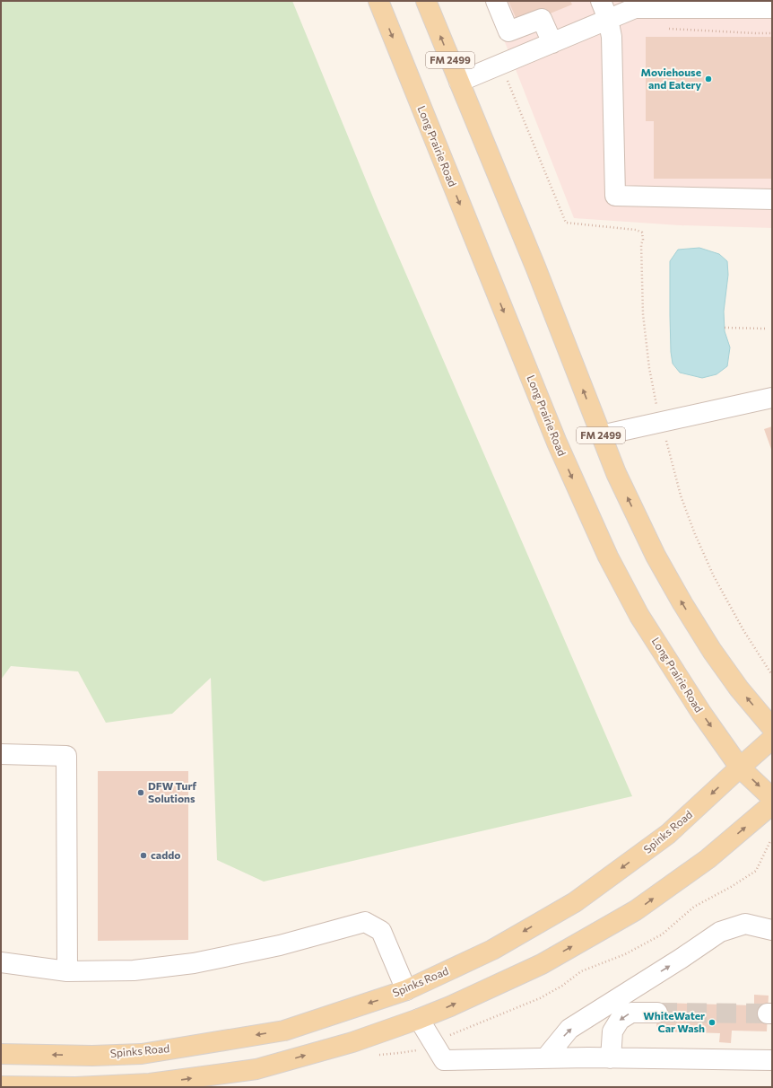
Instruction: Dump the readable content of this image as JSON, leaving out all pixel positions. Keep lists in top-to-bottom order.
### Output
{
  "streets": {
    "main road": ["FM 2499", "Long Prairie Road", "Spinks Road"]
  },
  "crossings": [
    ["Long Prairie Road", "Spinks Road"]
  ],
  "places": [
    "Moviehouse and Eatery",
    "DFW Turf Solutions",
    "caddo",
    "WhiteWater Car Wash"
  ]
}
